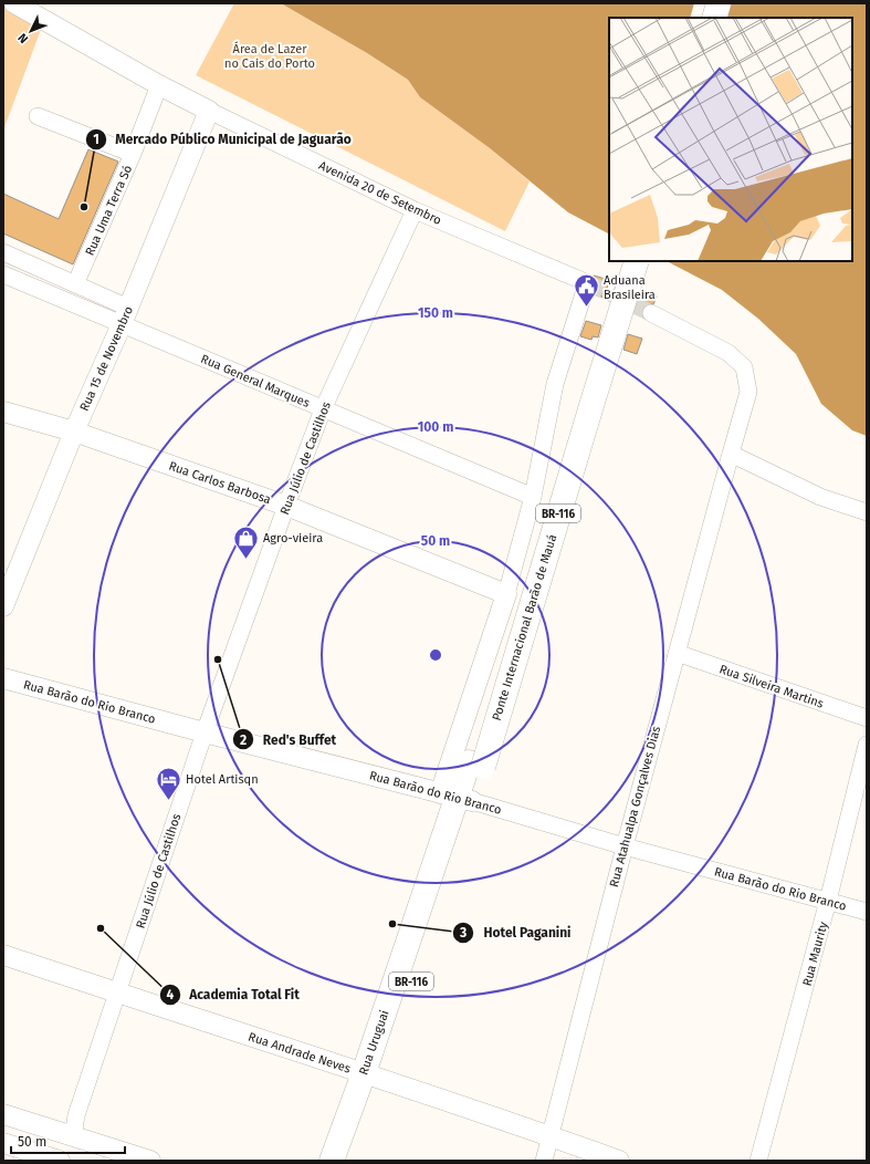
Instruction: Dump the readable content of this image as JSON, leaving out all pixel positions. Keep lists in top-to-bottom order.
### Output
{
  "streets": {
    "highway": ["BR-116", "Ponte Internacional Barão de Mauá", "Rua Uruguai"],
    "street": [
      "Avenida 20 de Setembro",
      "Rua Uma Terra Só",
      "Rua 15 de Novembro",
      "Rua General Marques",
      "Rua Júlio de Castilhos",
      "Rua Carlos Barbosa",
      "Rua Silveira Martins",
      "Rua Barão do Rio Branco",
      "Rua Atahualpa Gonçalves Dias",
      "Rua Maurity",
      "Rua Andrade Neves"
    ]
  },
  "crossings": [
    ["Avenida 20 de Setembro", "Rua Uma Terra Só"],
    ["Avenida 20 de Setembro", "Rua 15 de Novembro"],
    ["Avenida 20 de Setembro", "Rua General Marques"],
    ["Avenida 20 de Setembro", "Rua Júlio de Castilhos"],
    ["Rua 15 de Novembro", "Rua General Marques"],
    ["Rua 15 de Novembro", "Rua Carlos Barbosa"],
    ["Rua General Marques", "Rua Júlio de Castilhos"],
    ["Rua Júlio de Castilhos", "Rua Carlos Barbosa"],
    ["Rua Júlio de Castilhos", "Rua Barão do Rio Branco"],
    ["Rua Júlio de Castilhos", "Rua Andrade Neves"],
    ["BR-116", "Ponte Internacional Barão de Mauá"],
    ["BR-116", "Rua Barão do Rio Branco"],
    ["BR-116", "Rua Uruguai"],
    ["Rua Silveira Martins", "Rua Atahualpa Gonçalves Dias"],
    ["Rua Barão do Rio Branco", "Rua Atahualpa Gonçalves Dias"],
    ["Rua Barão do Rio Branco", "Rua Maurity"],
    ["Rua Barão do Rio Branco", "Rua Uruguai"],
    ["Rua Atahualpa Gonçalves Dias", "Rua Andrade Neves"],
    ["Rua Uruguai", "Rua Andrade Neves"]
  ],
  "parks": ["Área de Lazer no Cais do Porto"],
  "places": {
    "other": [
      "Mercado Público Municipal de Jaguarão",
      "Red's Buffet",
      "Hotel Paganini",
      "Academia Total Fit"
    ],
    "public building": ["Aduana Brasileira"],
    "shop": ["Agro-vieira"],
    "hotel": ["Hotel Artisqn"]
  },
  "scale_bar": "50 m",
  "north": "bottom left",
  "rings": ["150 m", "100 m", "50 m"]
}
